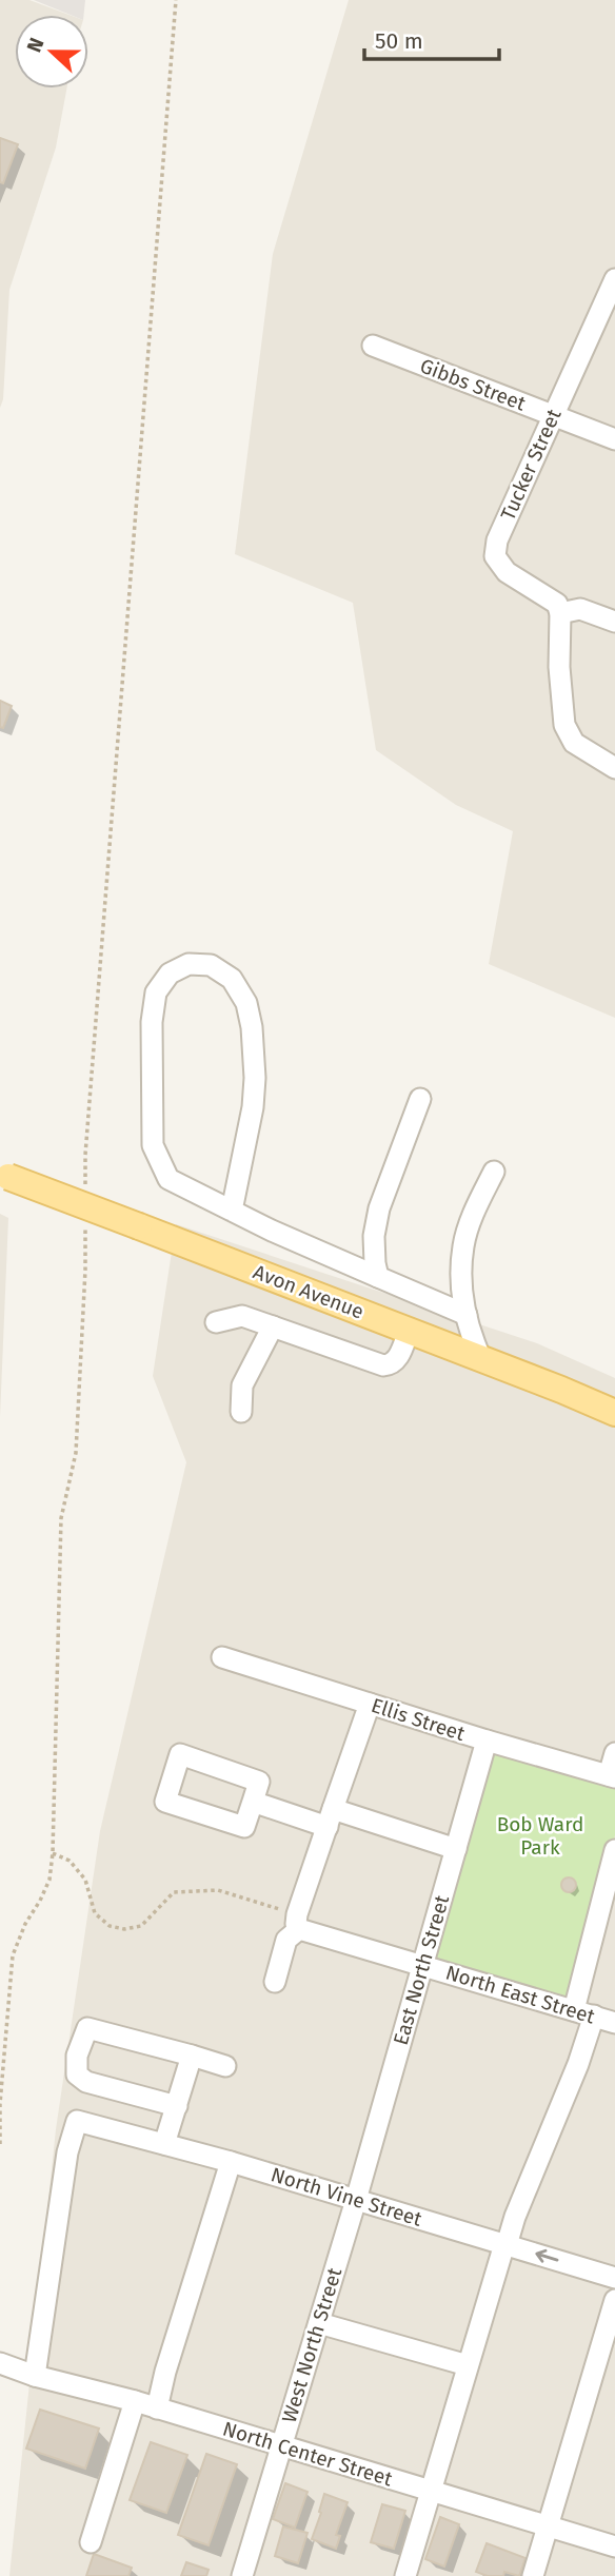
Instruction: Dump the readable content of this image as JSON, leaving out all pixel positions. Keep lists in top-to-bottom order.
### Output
{
  "streets": {
    "main road": ["Avon Avenue"],
    "street": [
      "Gibbs Street",
      "Tucker Street",
      "Ellis Street",
      "East North Street",
      "North East Street",
      "North Vine Street",
      "West North Street",
      "North Center Street"
    ]
  },
  "crossings": [
    ["Gibbs Street", "Tucker Street"],
    ["Ellis Street", "East North Street"],
    ["East North Street", "North East Street"],
    ["East North Street", "North Vine Street"],
    ["East North Street", "West North Street"],
    ["North Vine Street", "West North Street"],
    ["North Vine Street", "North Center Street"],
    ["West North Street", "North Center Street"]
  ],
  "parks": ["Bob Ward Park"],
  "scale_bar": "50 m",
  "north": "left"
}
